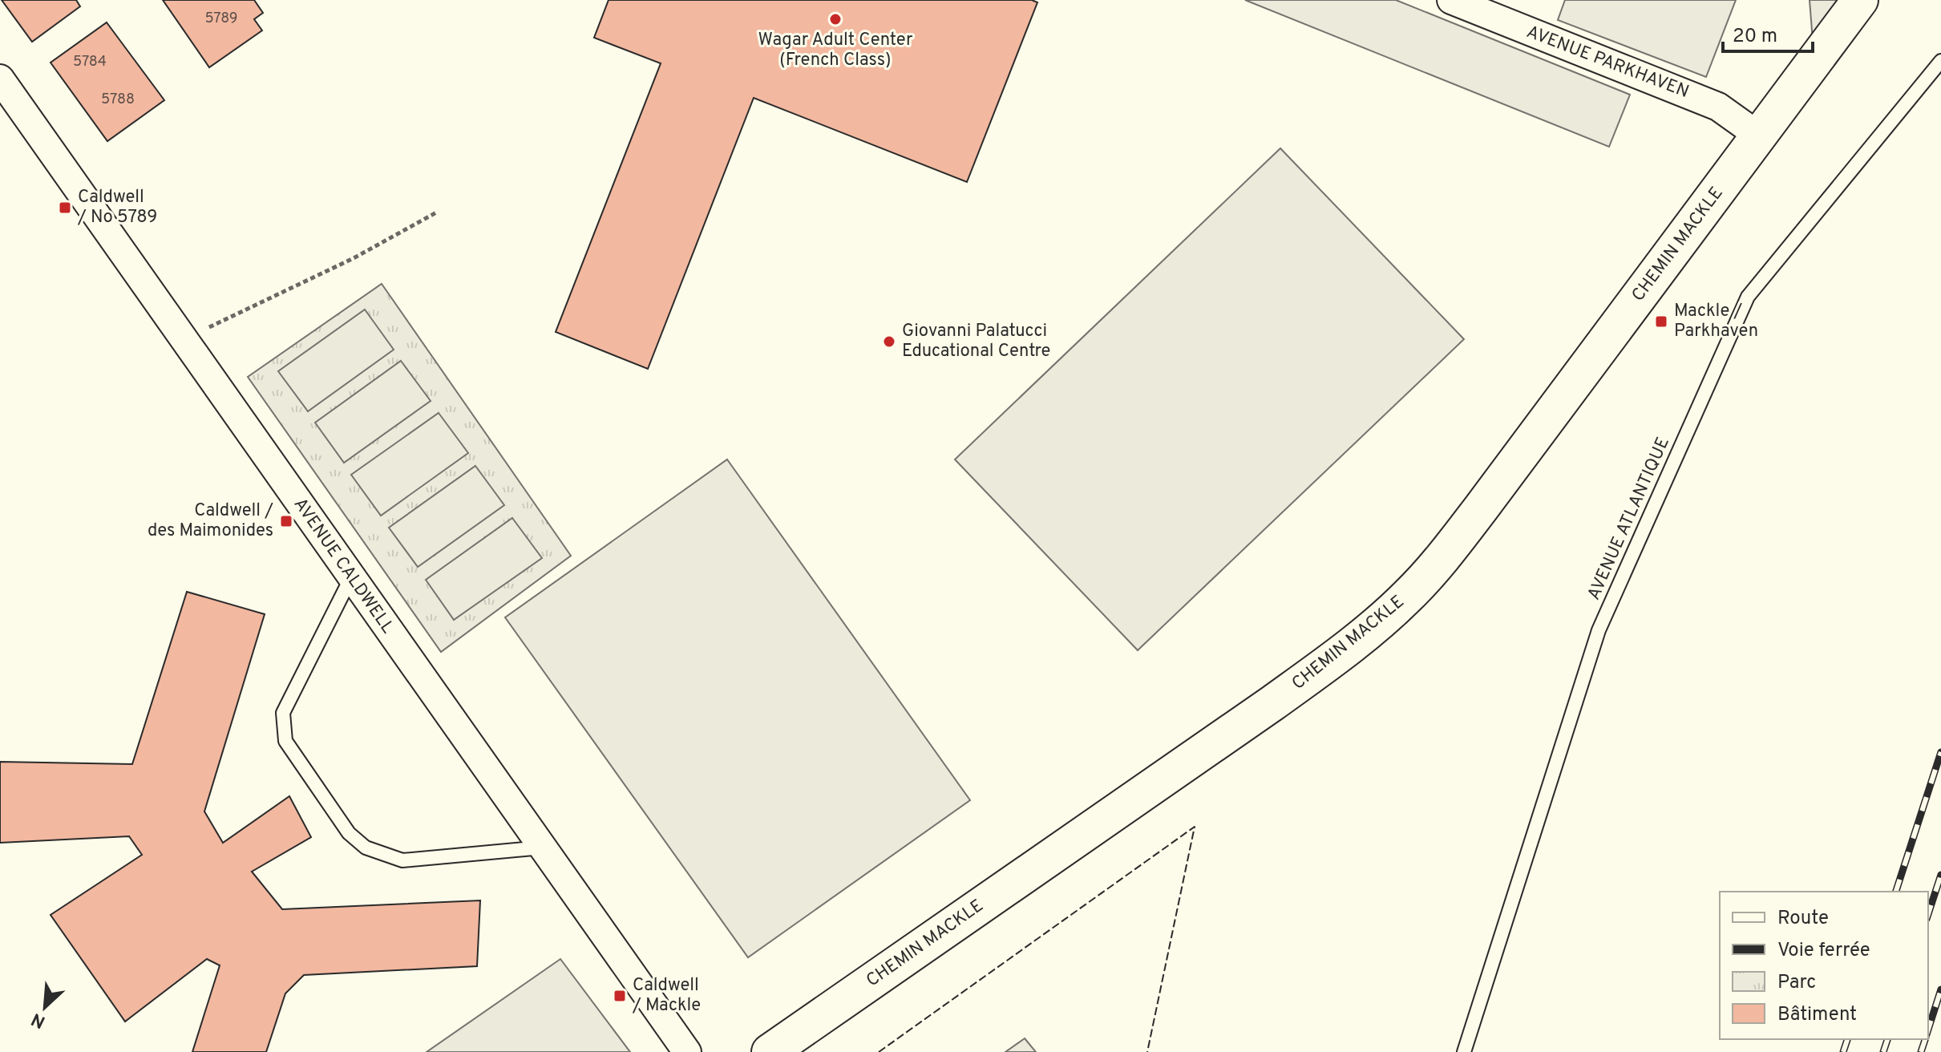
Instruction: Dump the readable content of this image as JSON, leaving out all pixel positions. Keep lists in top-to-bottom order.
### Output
{
  "streets": {
    "street": ["AVENUE PARKHAVEN", "CHEMIN MACKLE", "AVENUE CALDWELL"],
    "lane": ["AVENUE ATLANTIQUE"]
  },
  "crossings": [
    ["AVENUE PARKHAVEN", "CHEMIN MACKLE"]
  ],
  "places": {
    "other": ["Wagar Adult Center (French Class)", "Giovanni Palatucci Educational Centre"],
    "transit": [
      "Caldwell / No 5789",
      "Mackle / Parkhaven",
      "Caldwell / des Maimonides",
      "Caldwell / Mackle"
    ]
  },
  "house_numbers": ["5789", "5784", "5788"],
  "legend": [
    "Route",
    "Voie ferrée",
    "Parc",
    "Bâtiment"
  ],
  "scale_bar": "20 m",
  "north": "bottom left"
}
